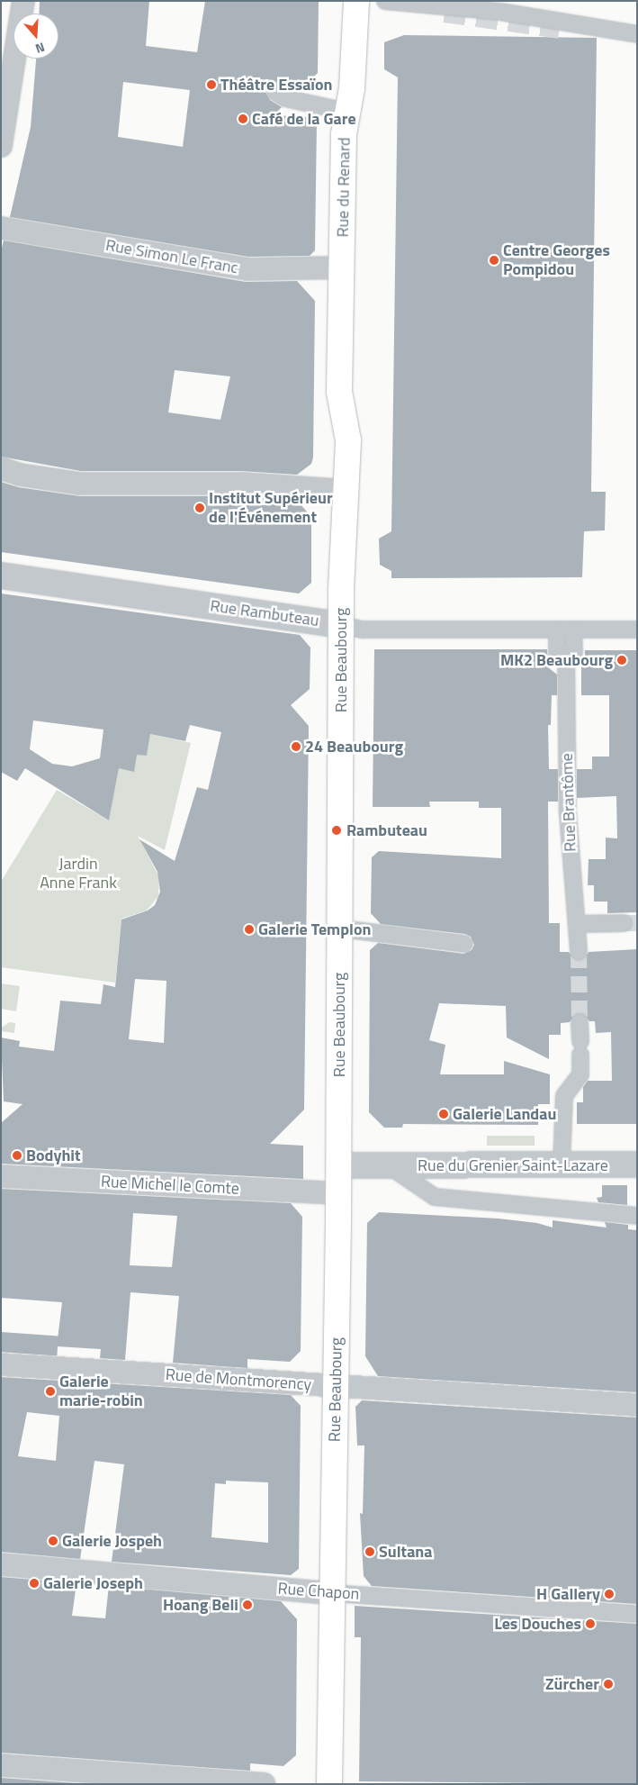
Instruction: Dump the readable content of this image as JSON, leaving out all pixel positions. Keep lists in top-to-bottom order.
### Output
{
  "streets": {
    "main road": ["Rue du Renard", "Rue Beaubourg"],
    "street": [
      "Rue Simon Le Franc",
      "Rue Rambuteau",
      "Rue Brantôme",
      "Rue du Grenier Saint-Lazare",
      "Rue Michel le Comte",
      "Rue de Montmorency",
      "Rue Chapon"
    ]
  },
  "crossings": [
    ["Rue du Renard", "Rue Simon Le Franc"],
    ["Rue du Renard", "Rue Beaubourg"],
    ["Rue Simon Le Franc", "Rue Beaubourg"],
    ["Rue Rambuteau", "Rue Beaubourg"],
    ["Rue Rambuteau", "Rue Brantôme"],
    ["Rue Beaubourg", "Rue du Grenier Saint-Lazare"],
    ["Rue Beaubourg", "Rue Michel le Comte"],
    ["Rue Beaubourg", "Rue de Montmorency"],
    ["Rue Beaubourg", "Rue Chapon"]
  ],
  "parks": ["Jardin Anne Frank"],
  "places": [
    "Théâtre Essaïon",
    "Café de la Gare",
    "Centre Georges Pompidou",
    "Institut Supérieur de l'Événement",
    "MK2 Beaubourg",
    "24 Beaubourg",
    "Rambuteau",
    "Galerie Templon",
    "Galerie Landau",
    "Bodyhit",
    "Galerie marie-robin",
    "Galerie Jospeh",
    "Sultana",
    "Galerie Joseph",
    "H Gallery",
    "Hoang Beli",
    "Les Douches",
    "Zürcher"
  ],
  "north": "bottom"
}
